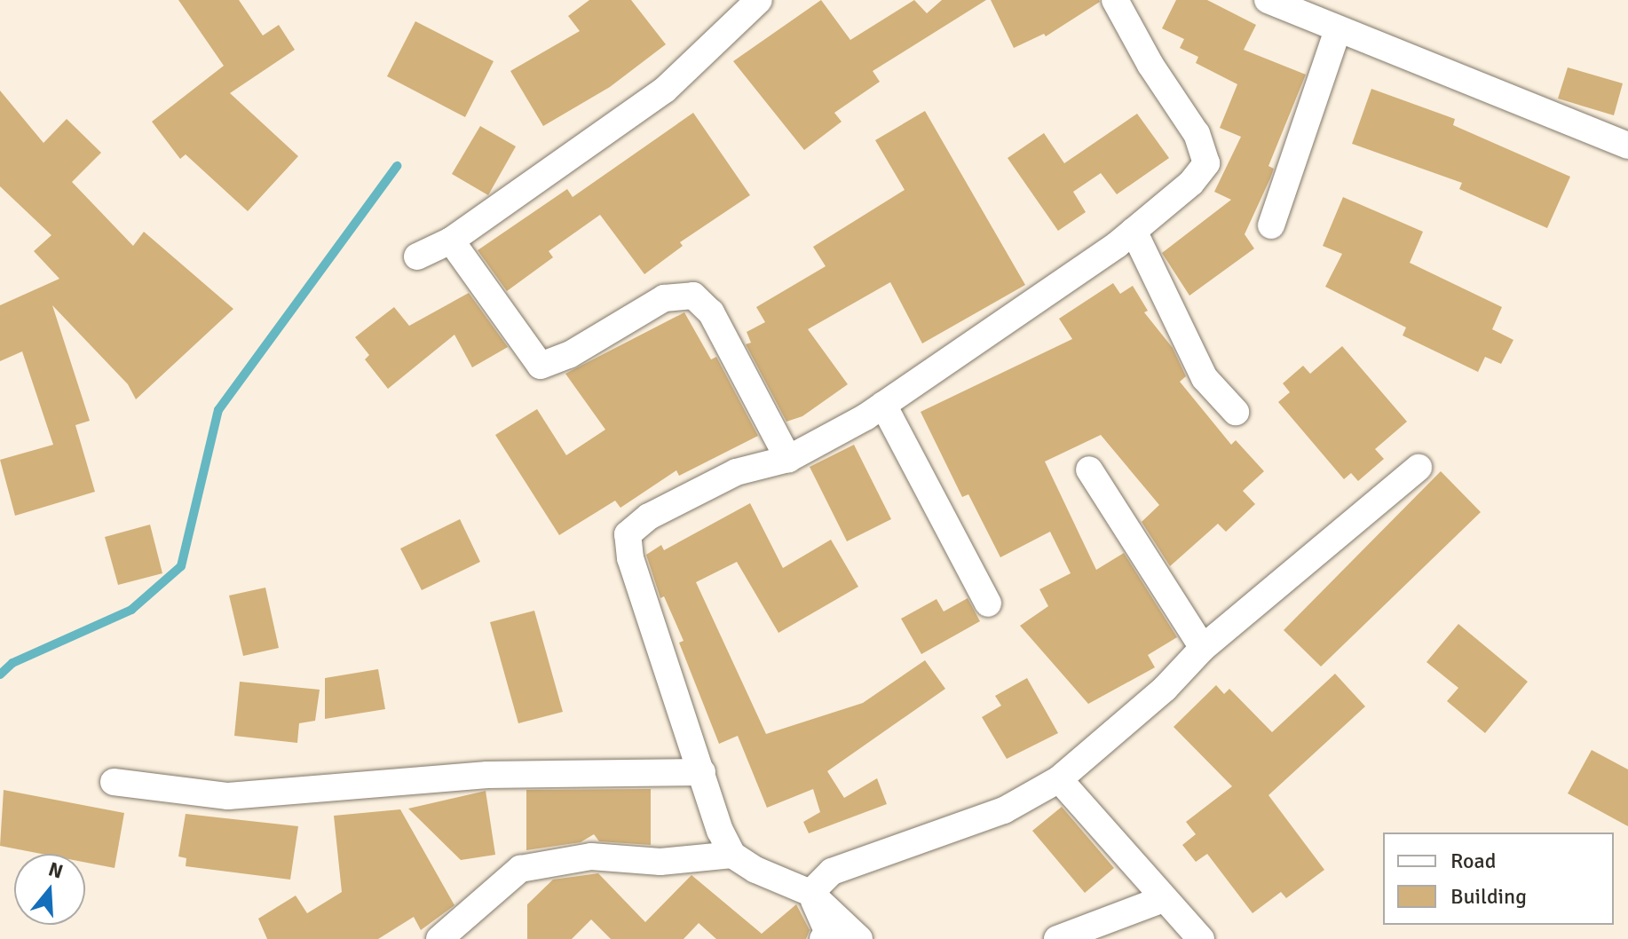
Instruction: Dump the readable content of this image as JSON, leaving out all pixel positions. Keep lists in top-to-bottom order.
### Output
{
  "legend": ["Road", "Building"],
  "north": "top"
}
